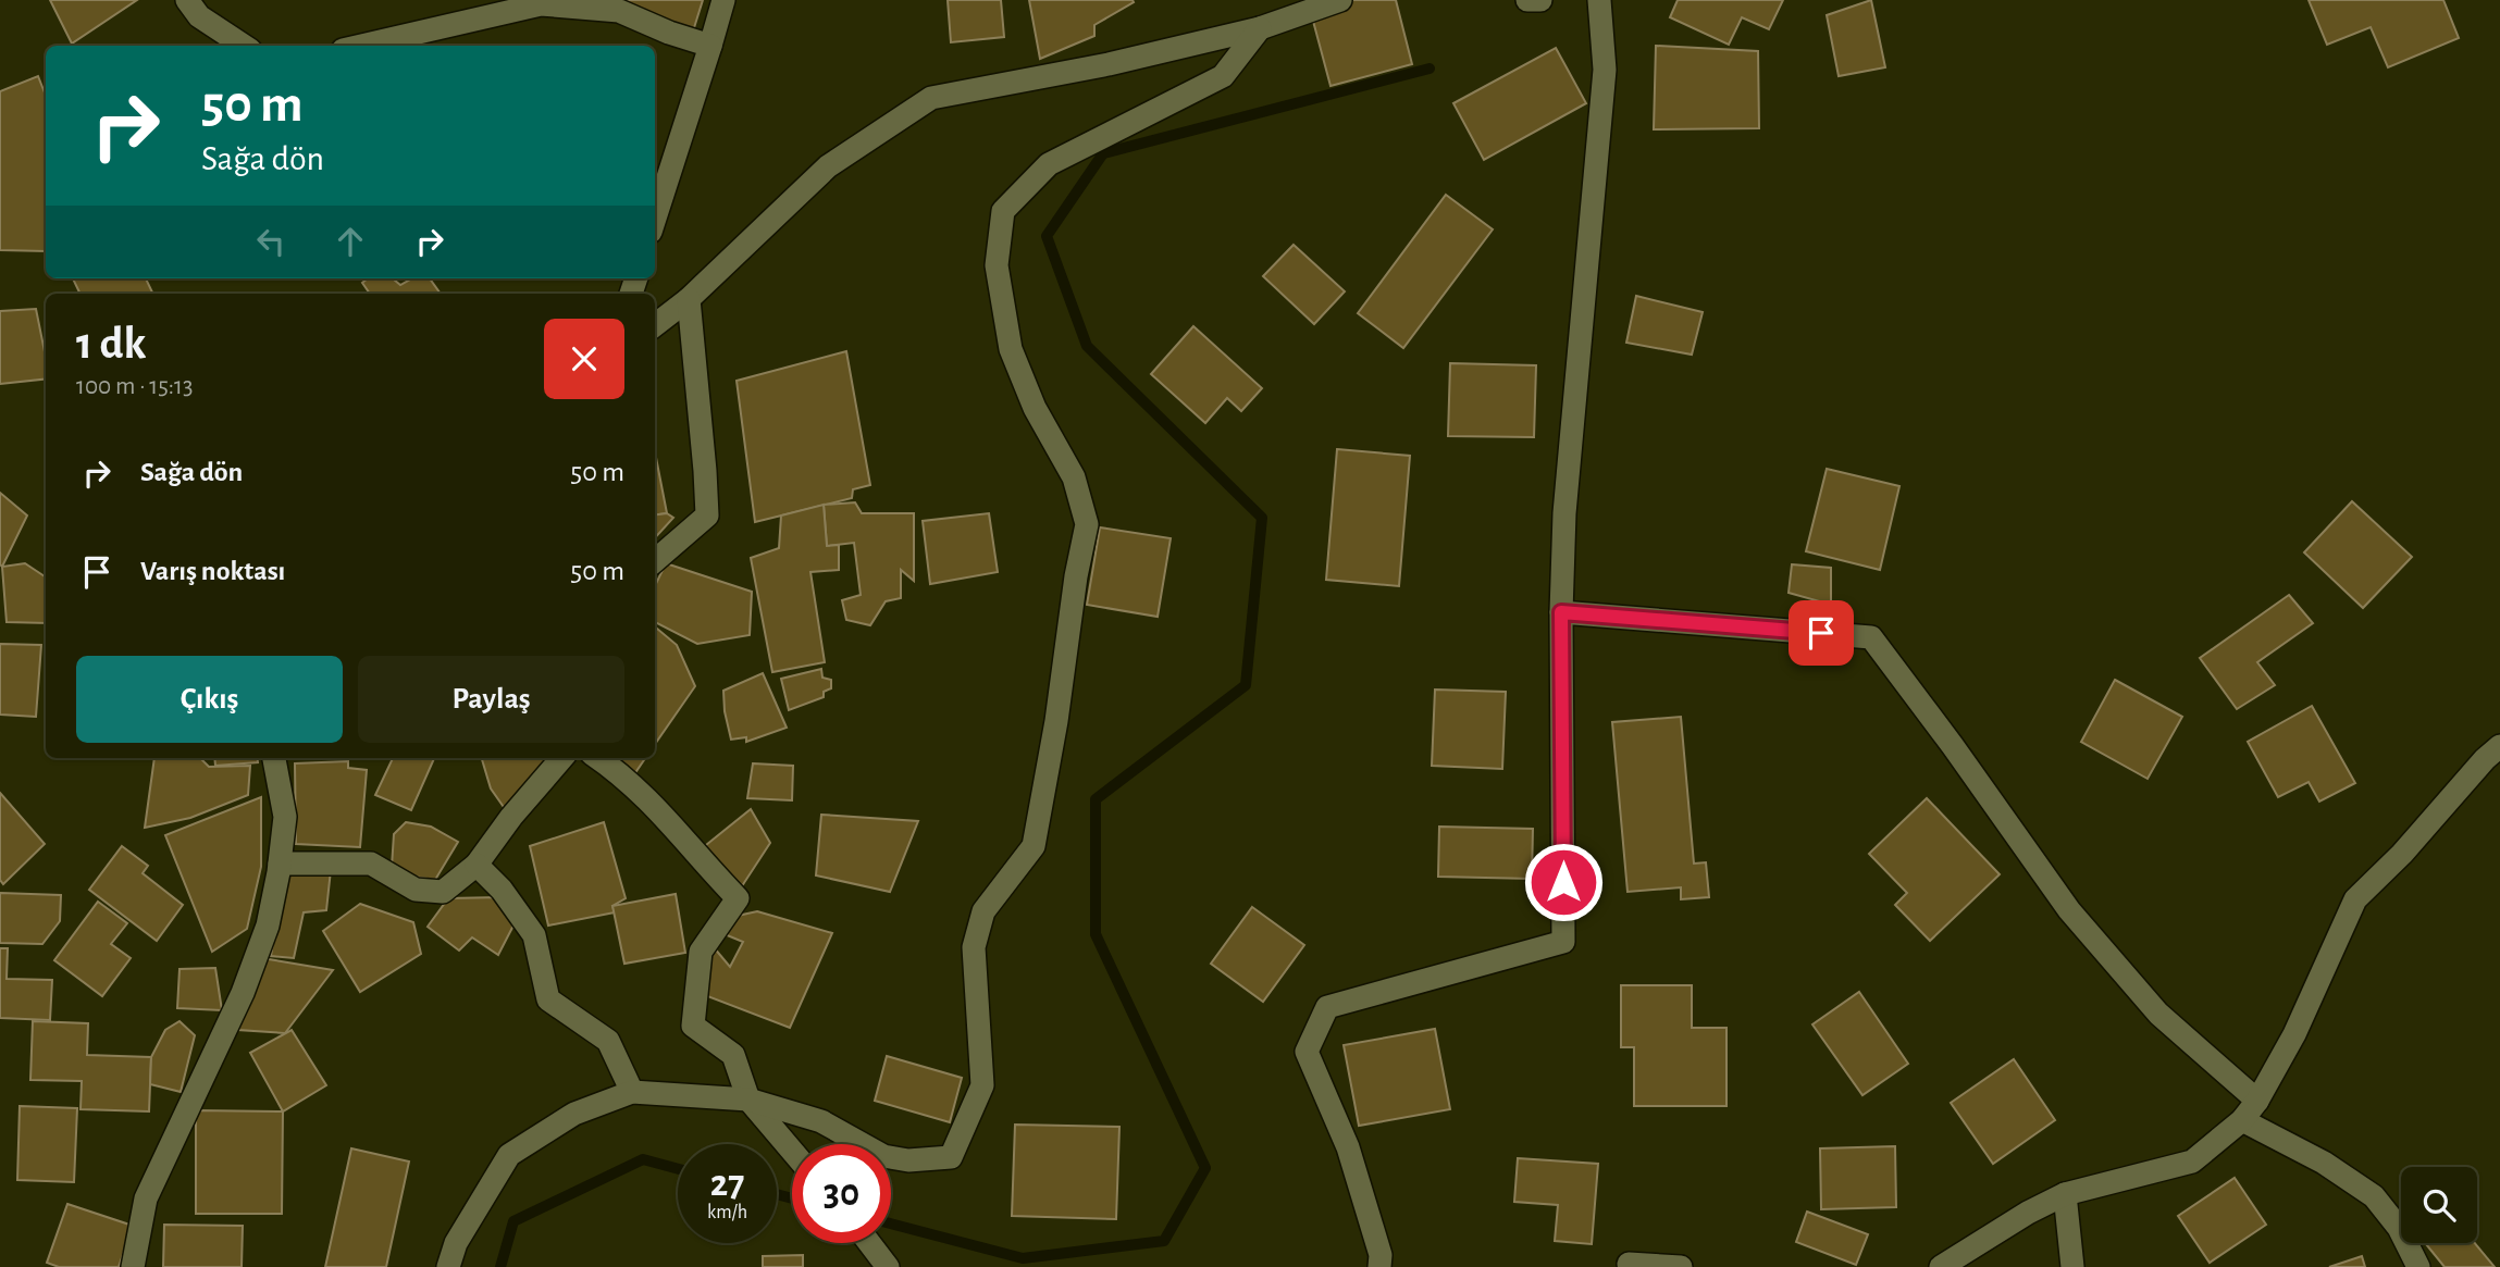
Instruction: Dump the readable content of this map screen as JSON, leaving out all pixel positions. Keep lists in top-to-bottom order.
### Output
{
  "page": {
    "turn": ["50 m", "Sağa dön"],
    "heading": ["1 dk", "100 m · 15:13"],
    "list": [
      {
        "name": "Sağa dön",
        "value": "50 m"
      },
      {
        "name": "Varış noktası",
        "value": "50 m"
      }
    ],
    "buttons": ["Çıkış", "Paylaş"],
    "speed": "27 km/h",
    "limit": "30"
  }
}
